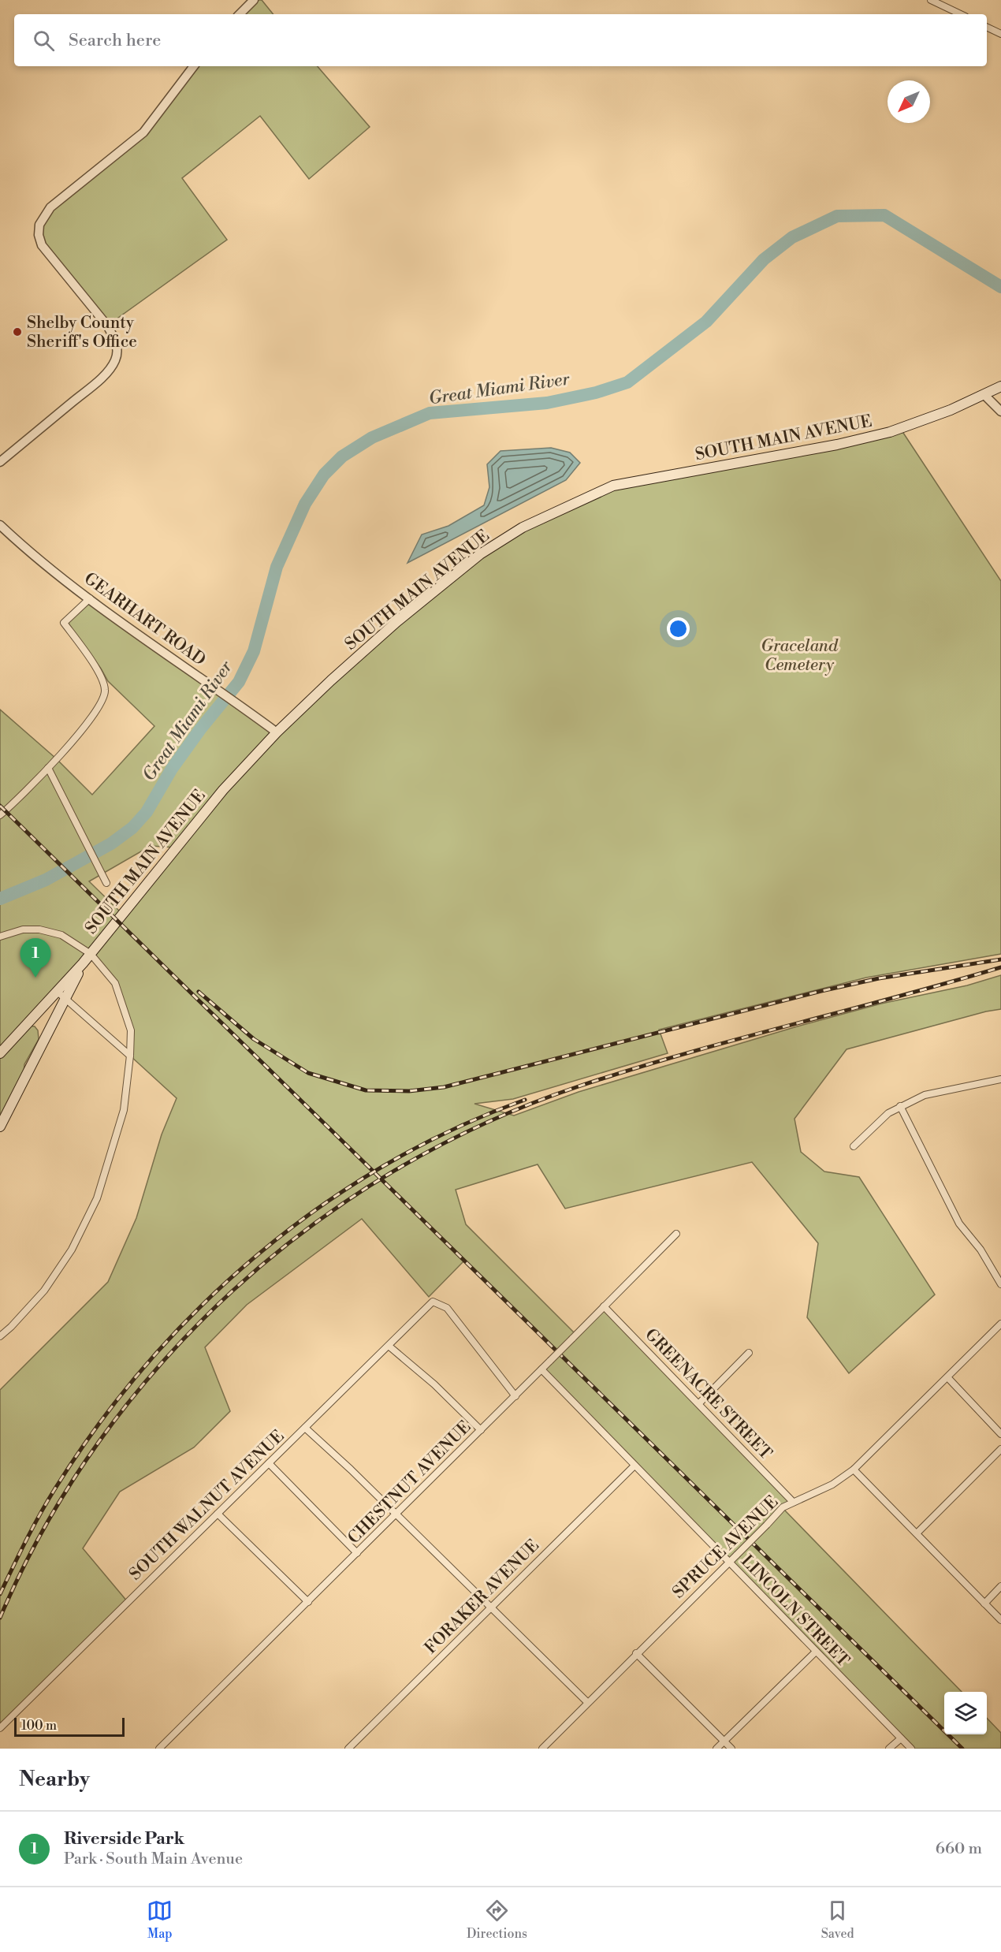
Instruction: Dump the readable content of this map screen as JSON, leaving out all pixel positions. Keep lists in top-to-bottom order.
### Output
{
  "streets": {
    "main road": ["SOUTH MAIN AVENUE"],
    "street": [
      "GEARHART ROAD",
      "GREENACRE STREET",
      "CHESTNUT AVENUE",
      "SOUTH WALNUT AVENUE",
      "SPRUCE AVENUE",
      "FORAKER AVENUE",
      "LINCOLN STREET"
    ]
  },
  "crossings": [
    ["SOUTH MAIN AVENUE", "GEARHART ROAD"],
    ["GREENACRE STREET", "CHESTNUT AVENUE"],
    ["GREENACRE STREET", "SPRUCE AVENUE"],
    ["CHESTNUT AVENUE", "SOUTH WALNUT AVENUE"],
    ["CHESTNUT AVENUE", "LINCOLN STREET"],
    ["SPRUCE AVENUE", "LINCOLN STREET"],
    ["FORAKER AVENUE", "LINCOLN STREET"]
  ],
  "water": ["Great Miami River"],
  "parks": ["Graceland Cemetery"],
  "places": ["Shelby County Sheriff's Office"],
  "scale_bar": "100 m",
  "north": "bottom left",
  "page": {
    "search": "Search here",
    "pins": "1",
    "scale": "100 m",
    "heading": "Nearby",
    "list": [
      {
        "mark": "1",
        "name": "Riverside Park",
        "note": "Park · South Main Avenue",
        "value": "660 m"
      }
    ],
    "nav": ["Map", "Directions", "Saved"]
  }
}
